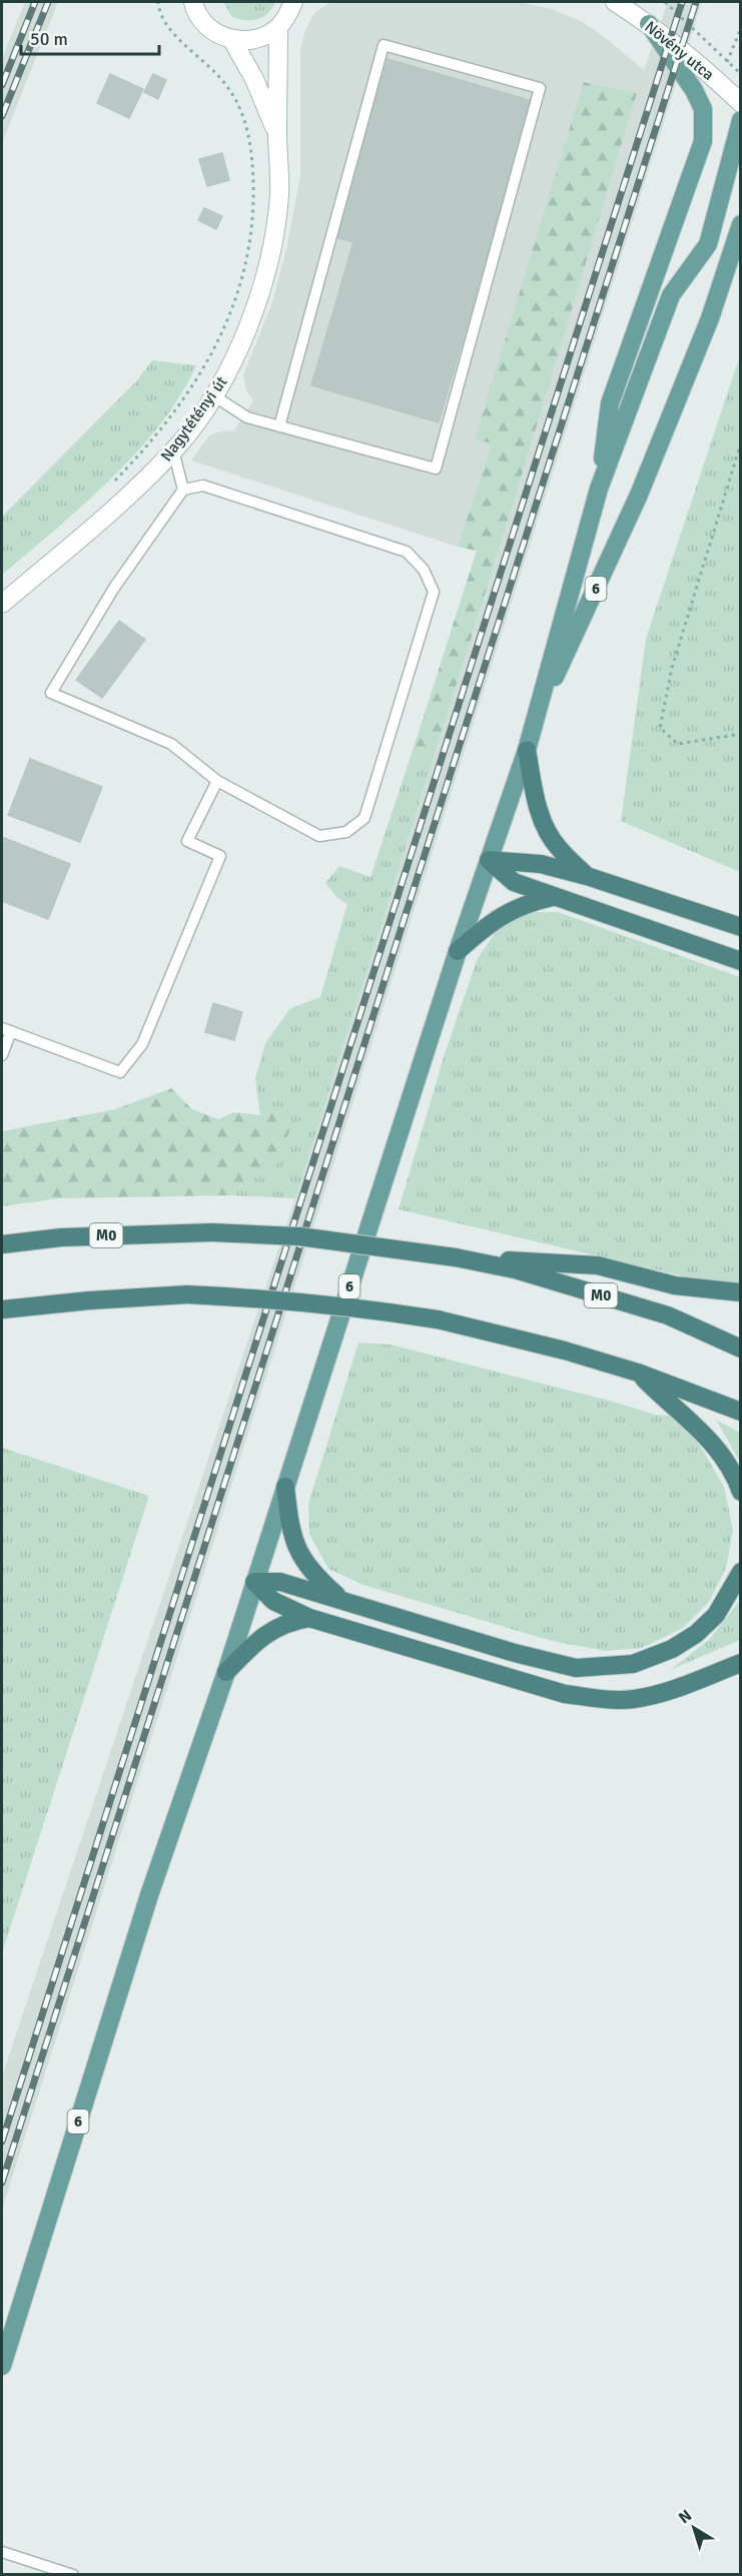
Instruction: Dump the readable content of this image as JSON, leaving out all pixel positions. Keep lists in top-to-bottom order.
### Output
{
  "streets": {
    "highway": ["M0"],
    "main road": ["Növény utca", "Nagytétényi út", "6"]
  },
  "scale_bar": "50 m",
  "north": "top left"
}
